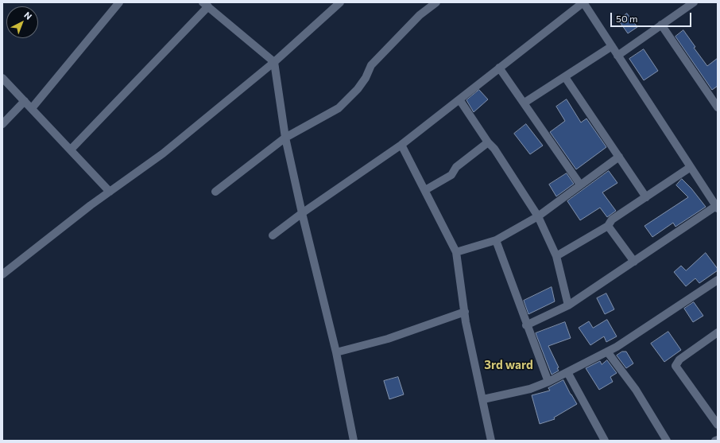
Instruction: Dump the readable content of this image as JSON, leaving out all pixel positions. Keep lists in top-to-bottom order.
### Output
{
  "districts": ["3rd ward"],
  "scale_bar": "50 m",
  "north": "top right"
}
